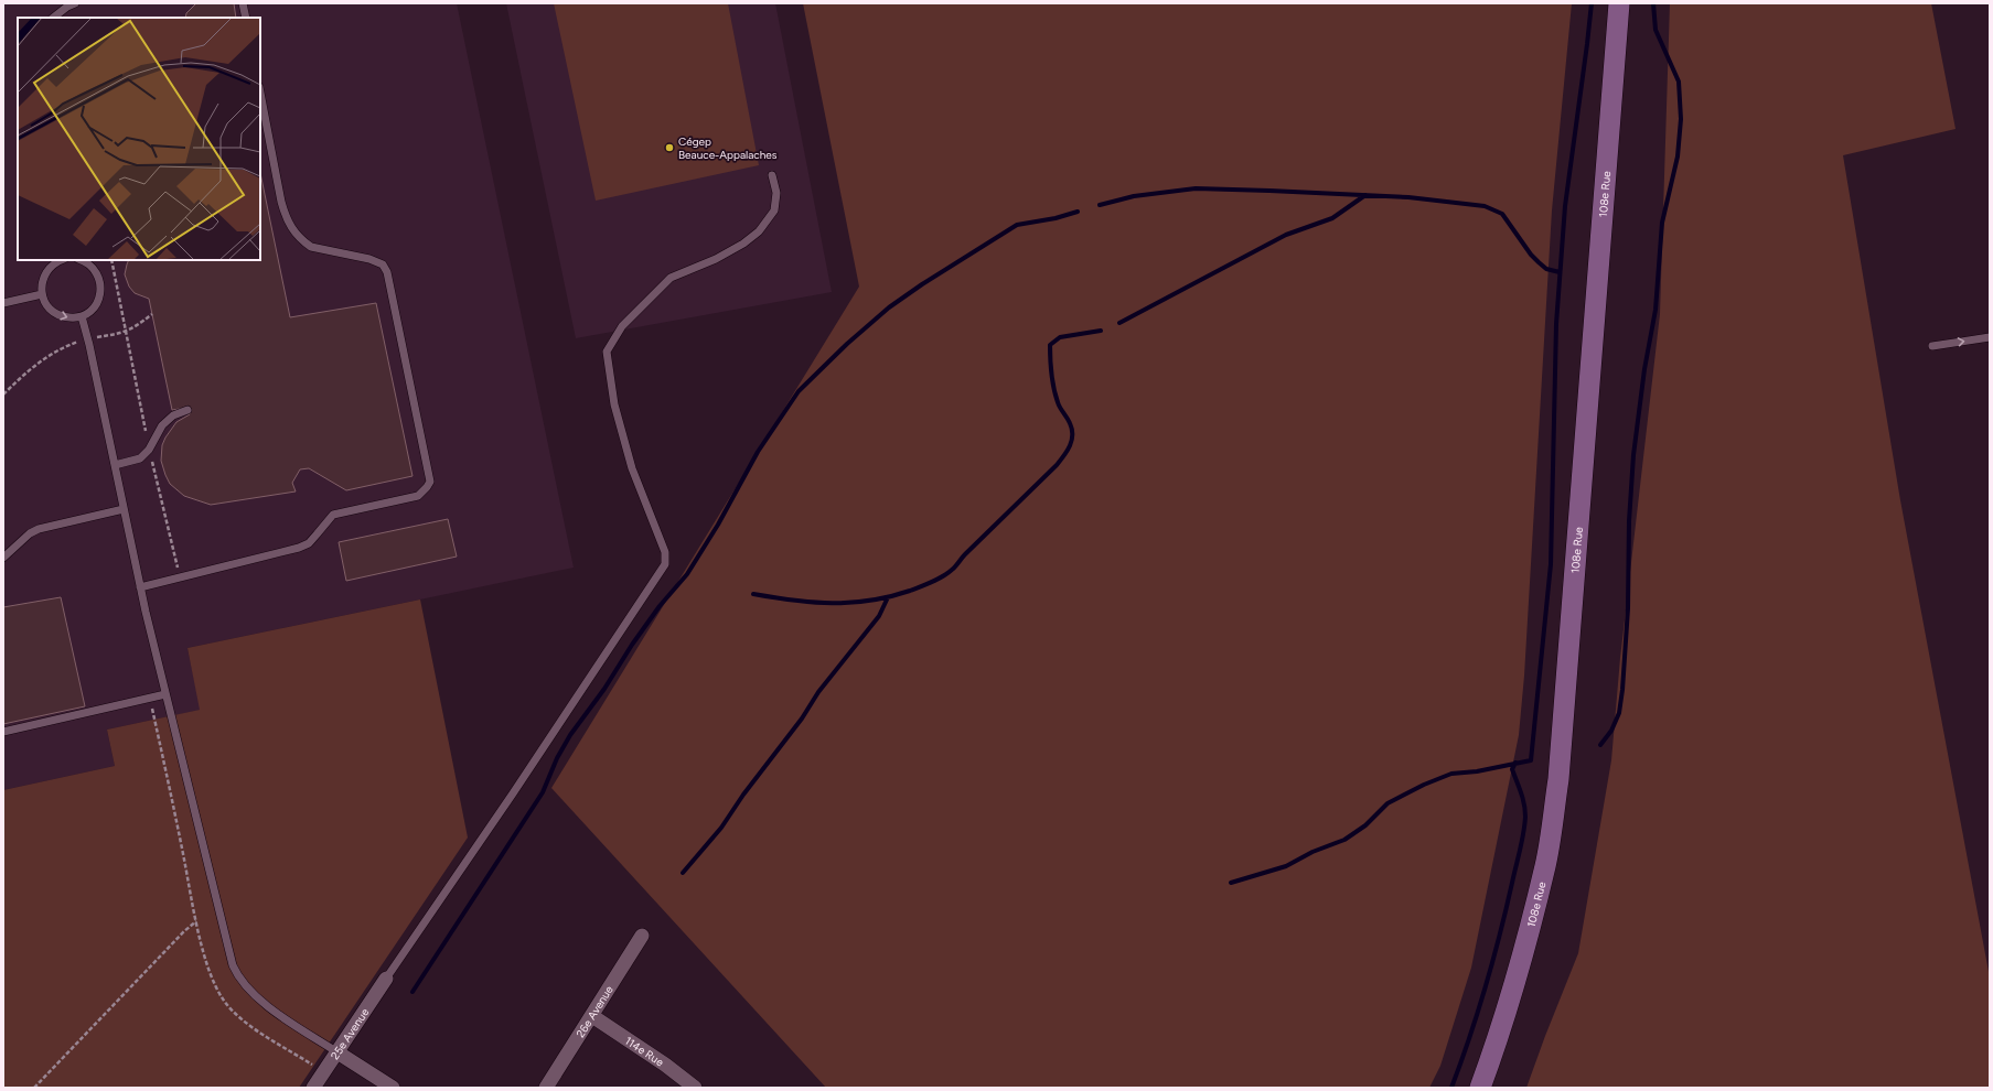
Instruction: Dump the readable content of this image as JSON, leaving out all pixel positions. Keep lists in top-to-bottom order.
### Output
{
  "streets": {
    "main road": ["108e Rue"],
    "street": ["26e Avenue", "25e Avenue", "114e Rue"]
  },
  "crossings": [
    ["26e Avenue", "114e Rue"]
  ],
  "places": ["Cégep Beauce-Appalaches"]
}
